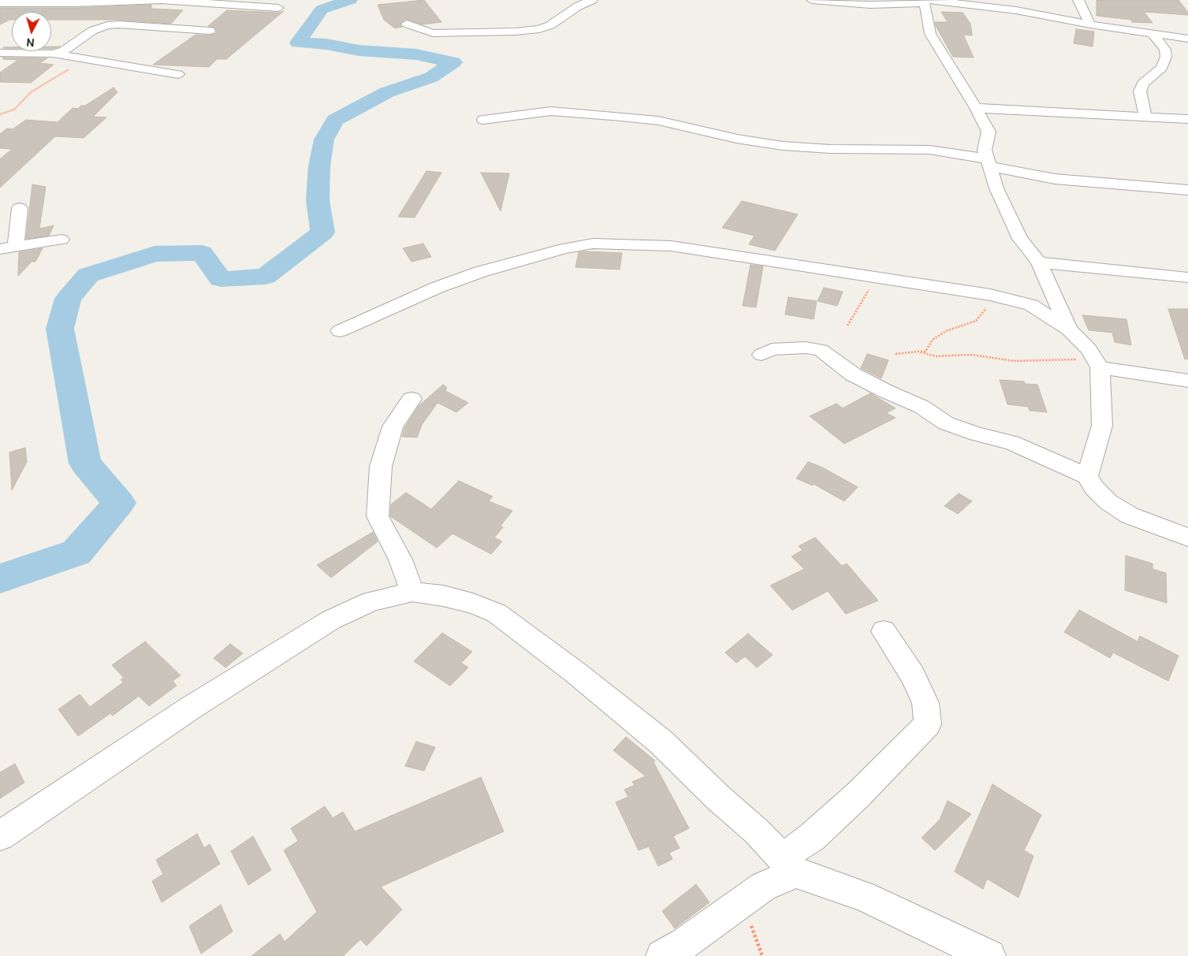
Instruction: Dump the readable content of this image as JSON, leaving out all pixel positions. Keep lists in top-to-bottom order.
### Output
{
  "north": "bottom"
}
